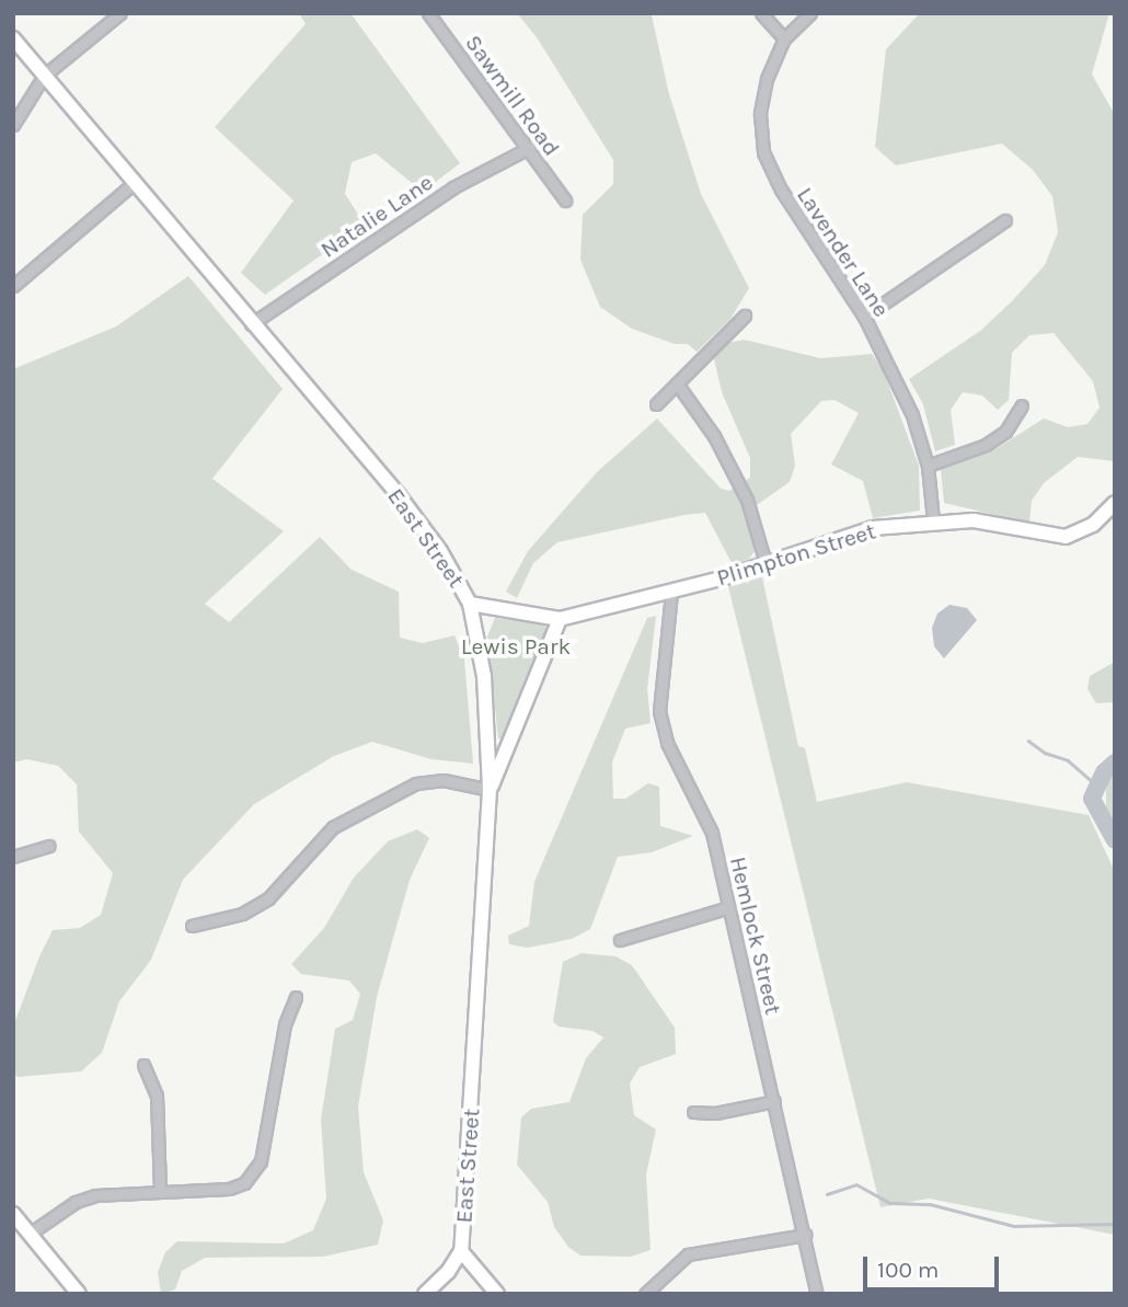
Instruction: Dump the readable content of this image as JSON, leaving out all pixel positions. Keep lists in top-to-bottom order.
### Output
{
  "streets": {
    "street": [
      "Sawmill Road",
      "Natalie Lane",
      "Lavender Lane",
      "East Street",
      "Plimpton Street",
      "Hemlock Street"
    ]
  },
  "crossings": [
    ["Sawmill Road", "Natalie Lane"],
    ["Natalie Lane", "East Street"],
    ["Lavender Lane", "Plimpton Street"],
    ["East Street", "Plimpton Street"],
    ["Plimpton Street", "Hemlock Street"]
  ],
  "parks": ["Lewis Park"],
  "scale_bar": "100 m"
}
